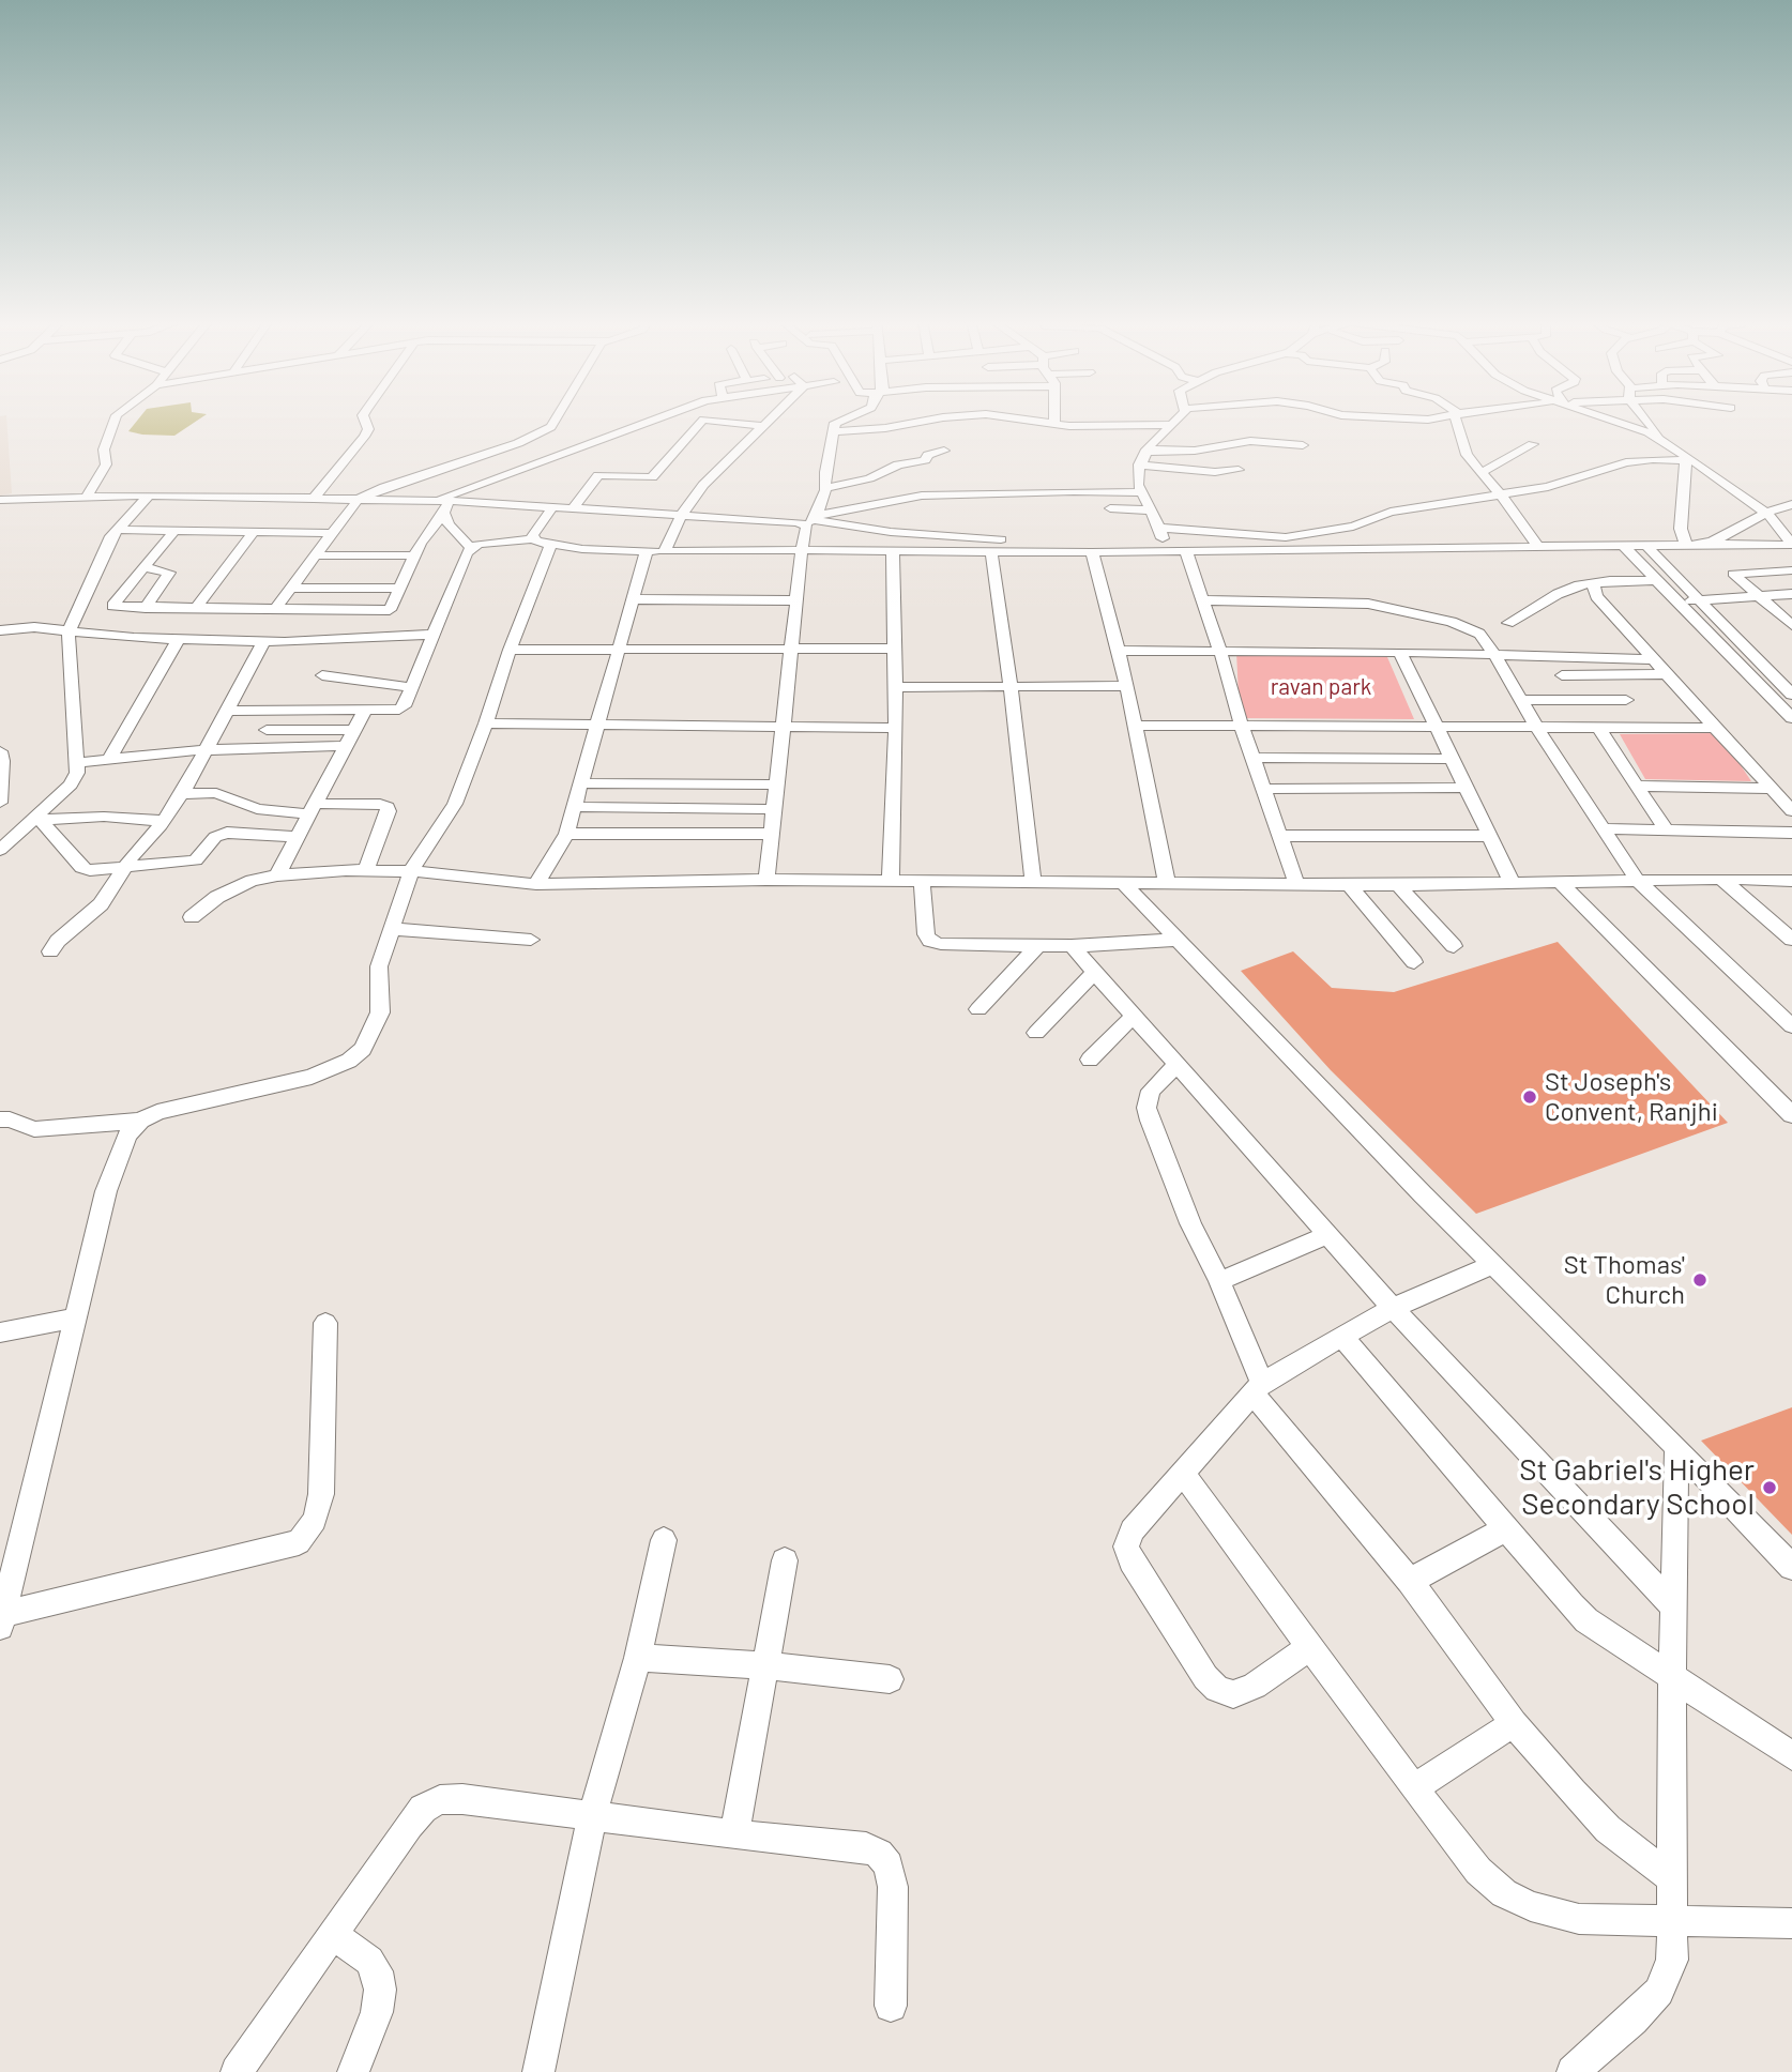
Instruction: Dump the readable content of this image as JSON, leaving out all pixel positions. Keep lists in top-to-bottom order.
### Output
{
  "parks": ["ravan park"],
  "places": ["St Joseph's Convent, Ranjhi", "St Thomas' Church", "St Gabriel's Higher Secondary School"]
}
